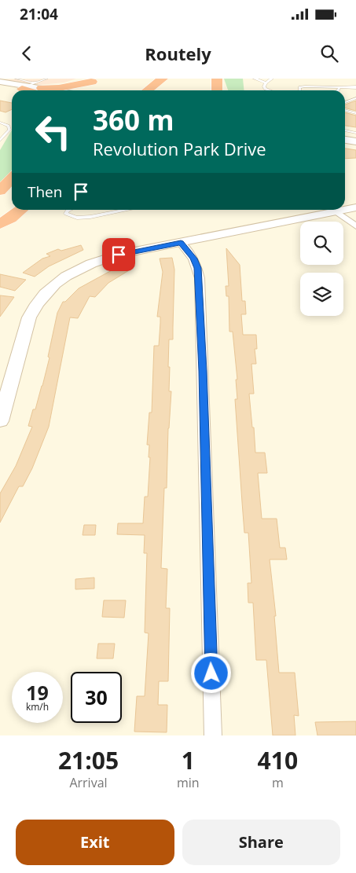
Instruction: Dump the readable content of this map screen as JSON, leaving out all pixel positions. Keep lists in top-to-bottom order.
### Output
{
  "page": {
    "status": "21:04",
    "header": "Routely",
    "turn": ["360 m", "Revolution Park Drive"],
    "then": "Then",
    "speed": "19 km/h",
    "limit": "30",
    "eta": [
      "21:05",
      "Arrival",
      "1",
      "min",
      "410",
      "m"
    ],
    "buttons": ["Exit", "Share"]
  }
}
